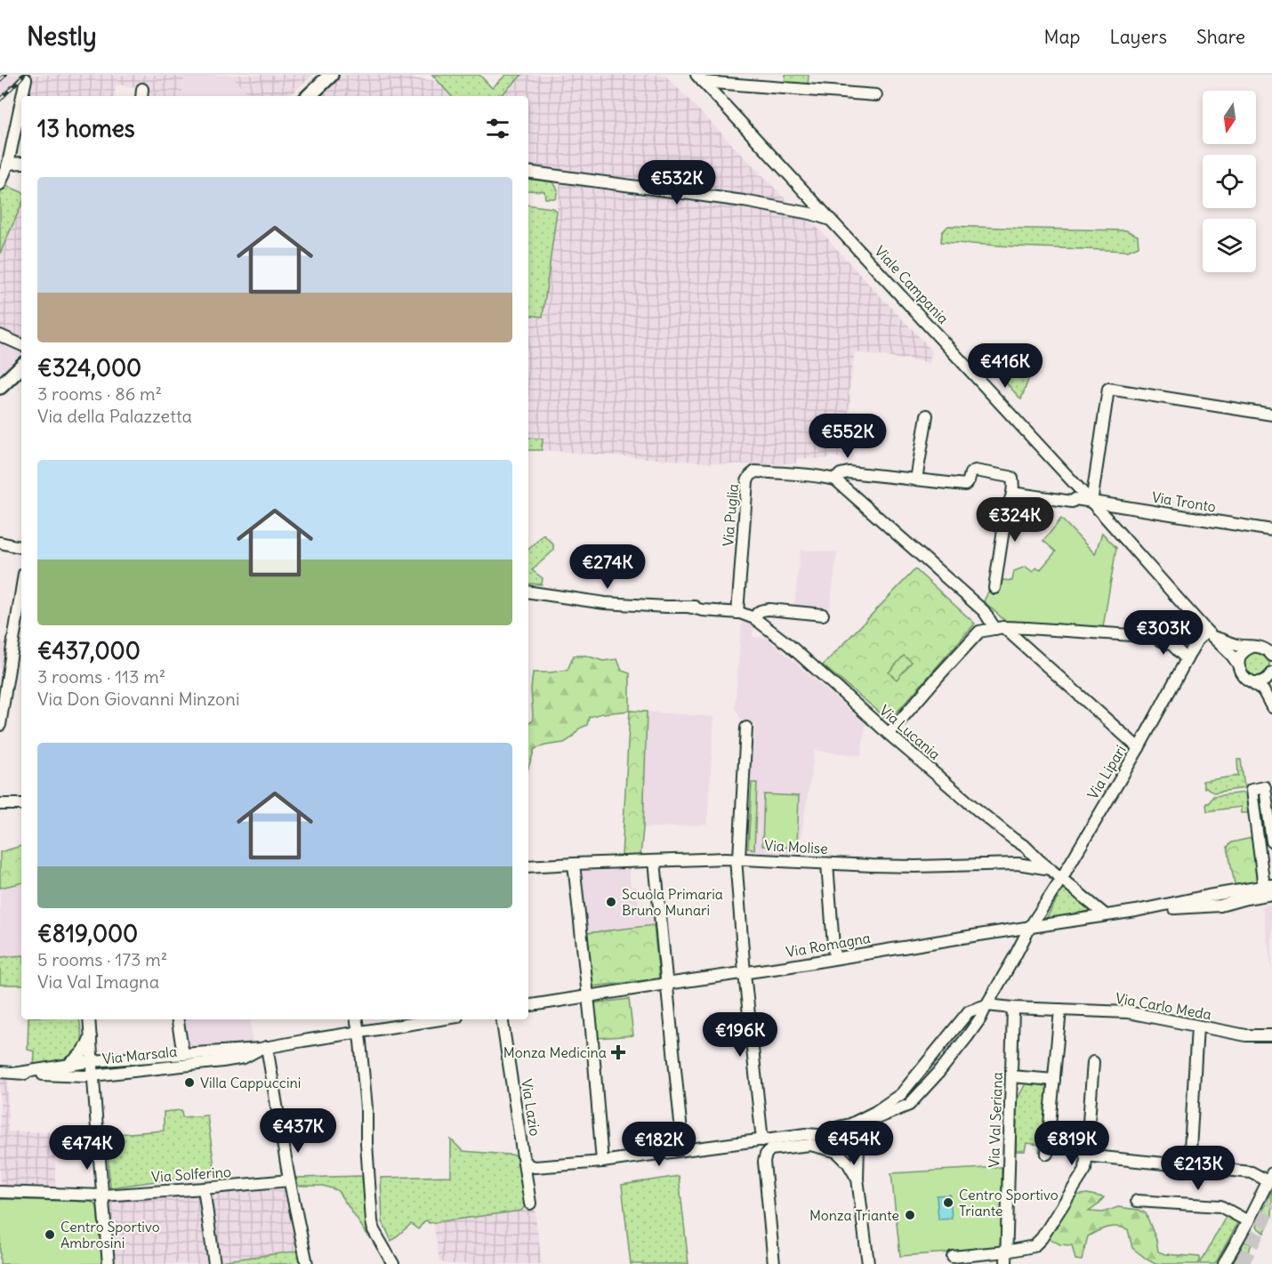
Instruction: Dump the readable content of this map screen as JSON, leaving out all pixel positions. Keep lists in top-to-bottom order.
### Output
{
  "streets": {
    "street": [
      "Viale Campania",
      "Via Tronto",
      "Via Puglia",
      "Via Lucania",
      "Via Lipari",
      "Via Molise",
      "Via Romagna",
      "Via Carlo Meda",
      "Via Marsala",
      "Via Lazio",
      "Via Val Seriana",
      "Via Solferino"
    ]
  },
  "crossings": [
    ["Viale Campania", "Via Tronto"],
    ["Viale Campania", "Via Lipari"],
    ["Via Tronto", "Via Puglia"],
    ["Via Lucania", "Via Molise"],
    ["Via Lipari", "Via Romagna"],
    ["Via Carlo Meda", "Via Val Seriana"]
  ],
  "places": {
    "other": [
      "Scuola Primaria Bruno Munari",
      "Villa Cappuccini",
      "Centro Sportivo Triante",
      "Monza Triante",
      "Centro Sportivo Ambrosini"
    ],
    "health": ["Monza Medicina"]
  },
  "north": "bottom",
  "page": {
    "header": "Nestly",
    "nav": ["Map", "Layers", "Share"],
    "heading": "13 homes",
    "price": [
      "€532K",
      "€416K",
      "€552K",
      "€324K",
      "€274K",
      "€303K",
      "€196K",
      "€437K",
      "€454K",
      "€819K",
      "€182K",
      "€474K",
      "€213K"
    ],
    "list": [
      {
        "name": "€324,000",
        "note": "3 rooms · 86 m² · Via della Palazzetta"
      },
      {
        "name": "€437,000",
        "note": "3 rooms · 113 m² · Via Don Giovanni Minzoni"
      },
      {
        "name": "€819,000",
        "note": "5 rooms · 173 m² · Via Val Imagna"
      }
    ]
  }
}
